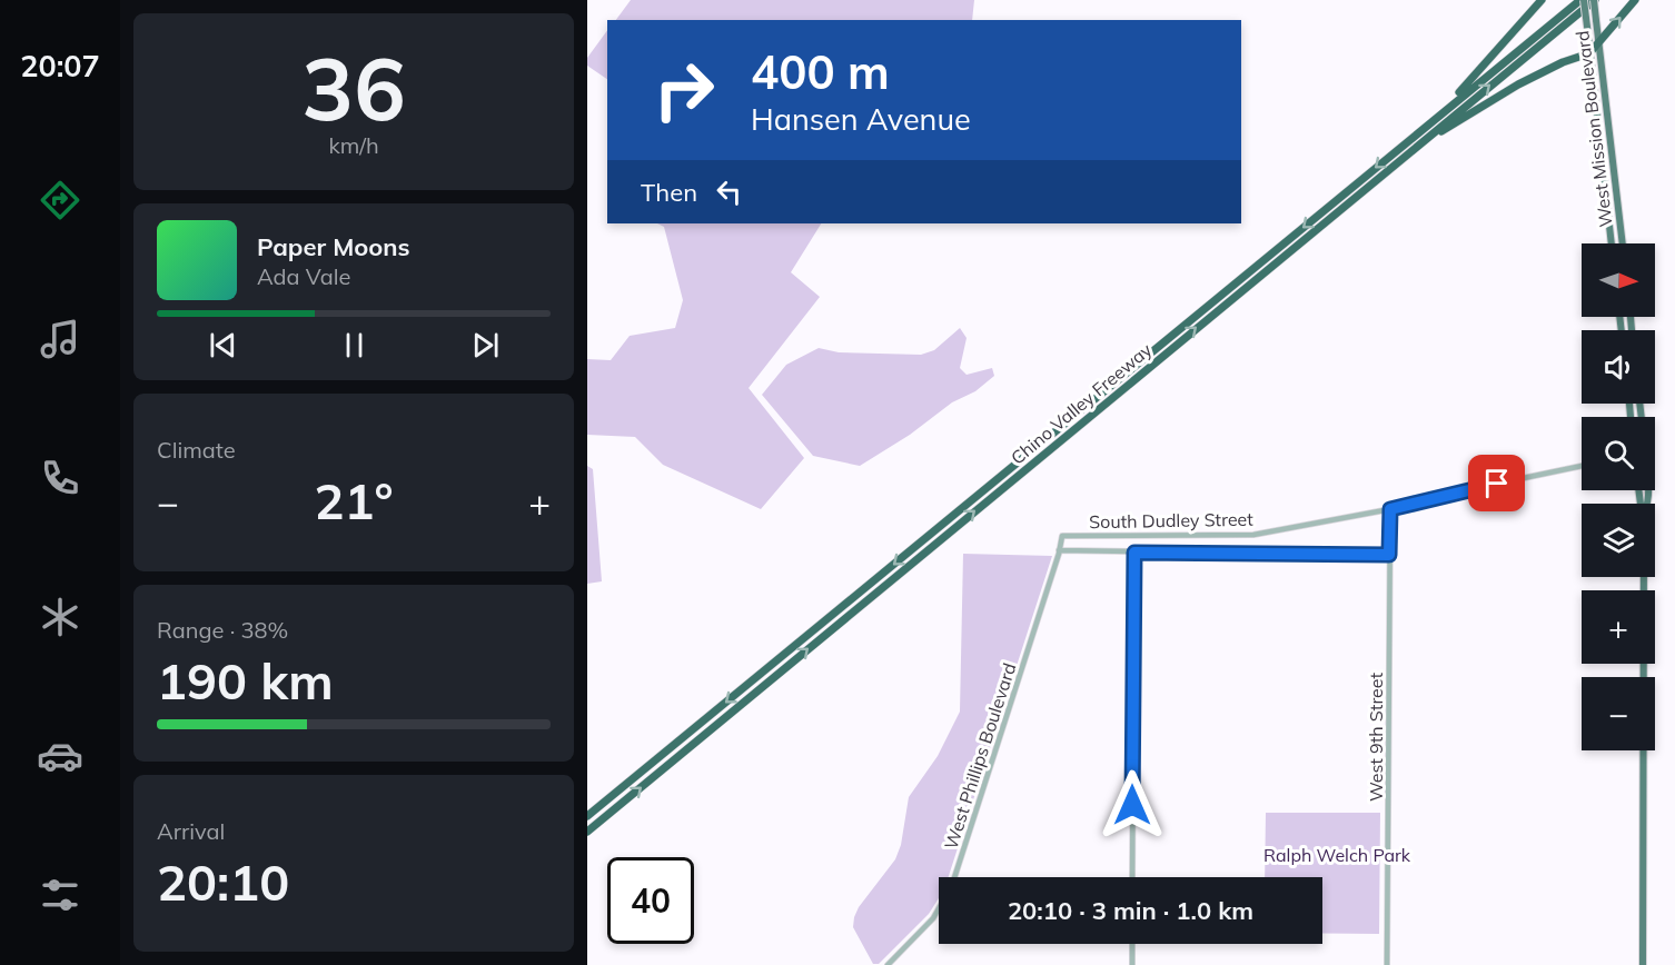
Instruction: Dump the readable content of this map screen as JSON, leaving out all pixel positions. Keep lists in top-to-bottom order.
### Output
{
  "streets": {
    "highway": ["Chino Valley Freeway"],
    "main road": ["West Mission Boulevard"],
    "street": ["South Dudley Street", "West 9th Street", "West Phillips Boulevard"]
  },
  "crossings": [
    ["West Mission Boulevard", "Chino Valley Freeway"],
    ["South Dudley Street", "West 9th Street"],
    ["South Dudley Street", "West Phillips Boulevard"]
  ],
  "parks": ["Ralph Welch Park"],
  "north": "right",
  "page": {
    "tabs": "20:07",
    "tile": [
      ["36", "km/h"],
      "Climate",
      ["Range · 38%", "190 km"],
      ["Arrival", "20:10"]
    ],
    "turn": ["400 m", "Hansen Avenue"],
    "then": "Then",
    "song": ["Paper Moons", "Ada Vale"],
    "map_buttons": ["+", "−"],
    "heat": ["−", "21°", "+"],
    "limit": "40",
    "trip": "20:10 · 3 min · 1.0 km"
  }
}
